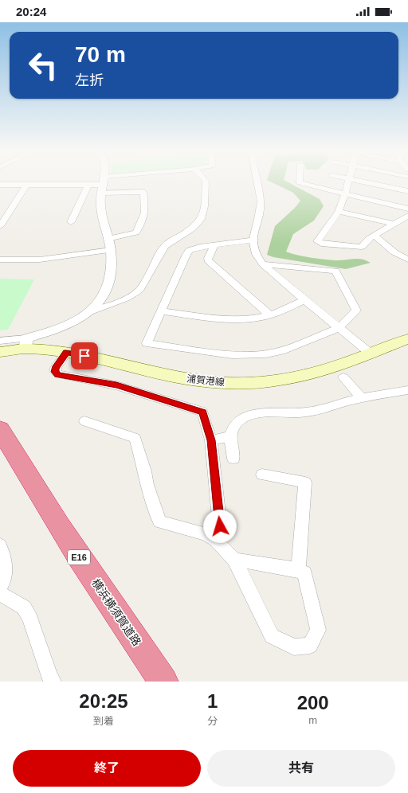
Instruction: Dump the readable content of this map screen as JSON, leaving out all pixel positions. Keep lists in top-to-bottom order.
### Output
{
  "streets": {
    "highway": ["E16", "横浜横須賀道路"],
    "main road": ["浦賀港線"]
  },
  "page": {
    "status": "20:24",
    "turn": ["70 m", "左折"],
    "eta": [
      "20:25",
      "到着",
      "1",
      "分",
      "200",
      "m"
    ],
    "buttons": ["終了", "共有"]
  }
}
